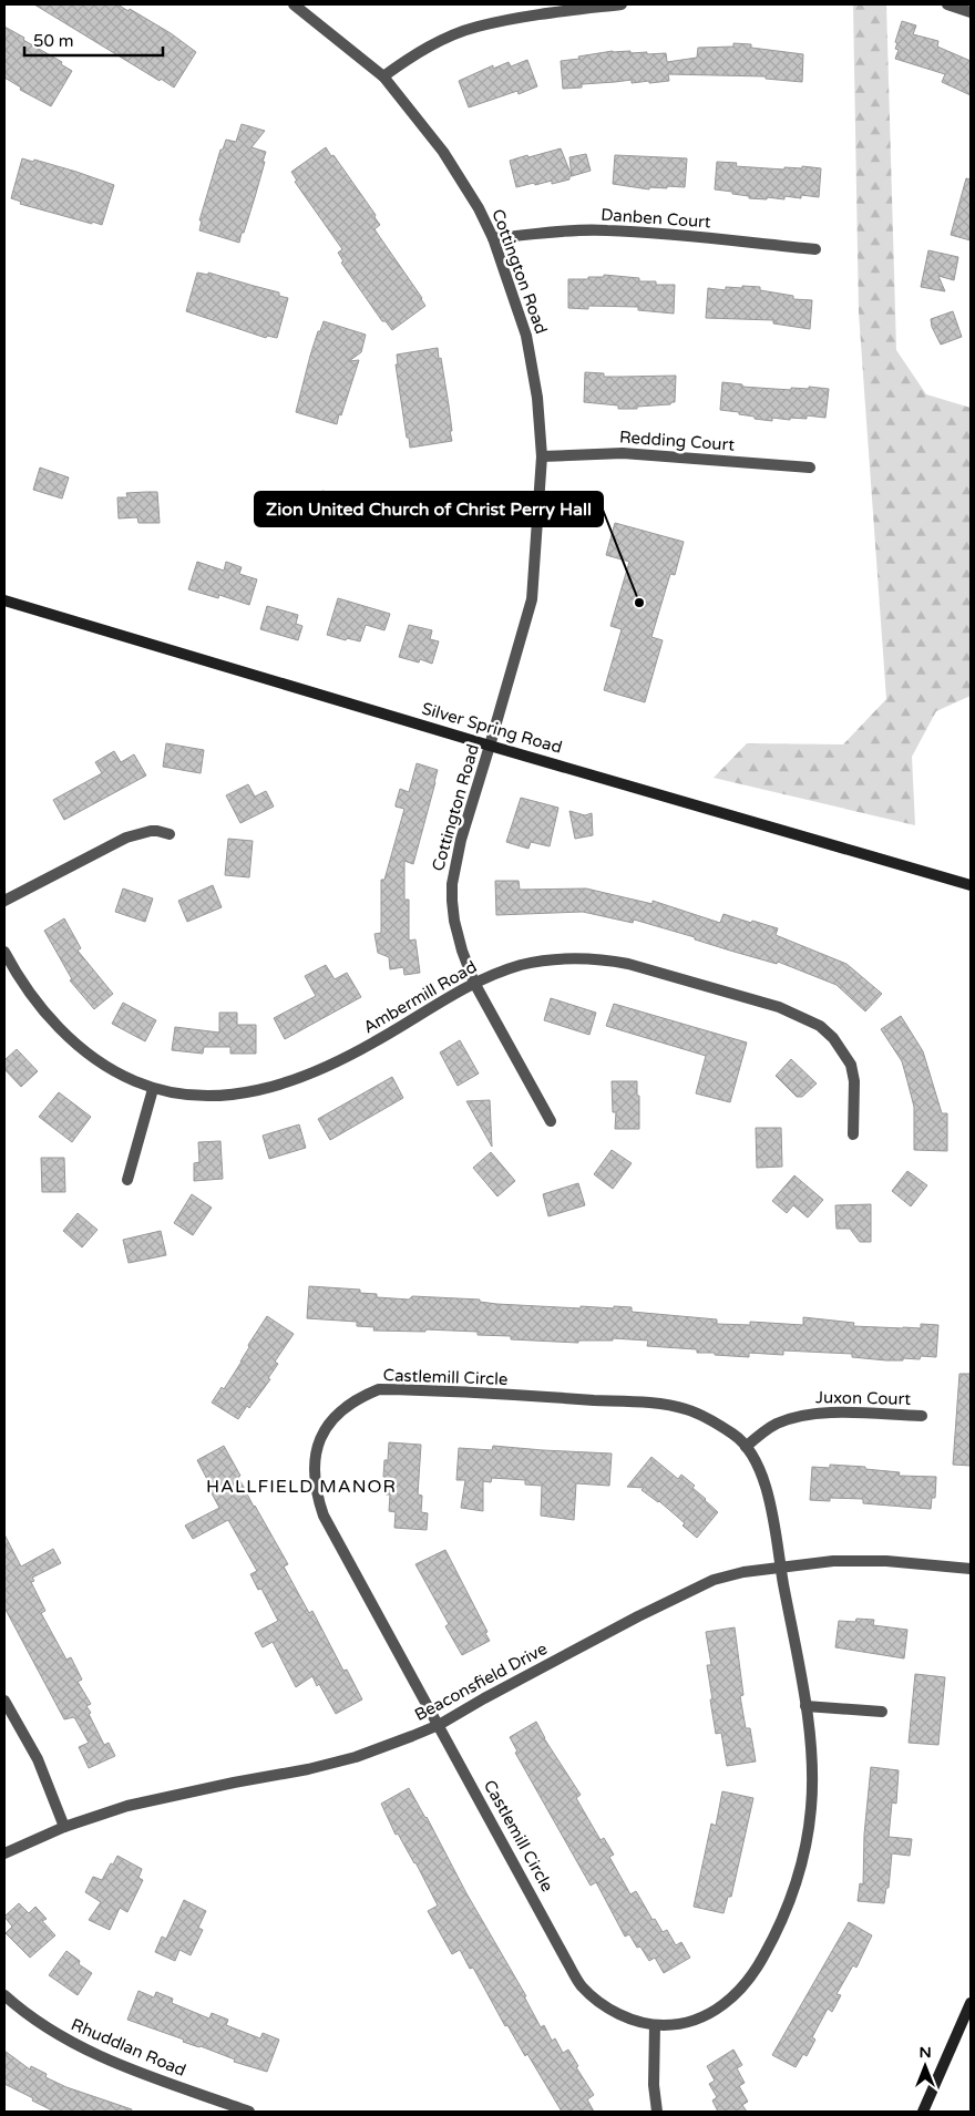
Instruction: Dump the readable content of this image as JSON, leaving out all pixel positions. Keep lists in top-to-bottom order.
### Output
{
  "streets": {
    "main road": ["Silver Spring Road"],
    "street": [
      "Danben Court",
      "Cottington Road",
      "Redding Court",
      "Ambermill Road",
      "Castlemill Circle",
      "Juxon Court",
      "Beaconsfield Drive",
      "Rhuddlan Road"
    ]
  },
  "crossings": [
    ["Danben Court", "Cottington Road"],
    ["Cottington Road", "Redding Court"],
    ["Cottington Road", "Silver Spring Road"],
    ["Cottington Road", "Ambermill Road"],
    ["Castlemill Circle", "Juxon Court"],
    ["Castlemill Circle", "Beaconsfield Drive"]
  ],
  "districts": ["HALLFIELD MANOR"],
  "places": ["Zion United Church of Christ Perry Hall"],
  "scale_bar": "50 m",
  "north": "top"
}
